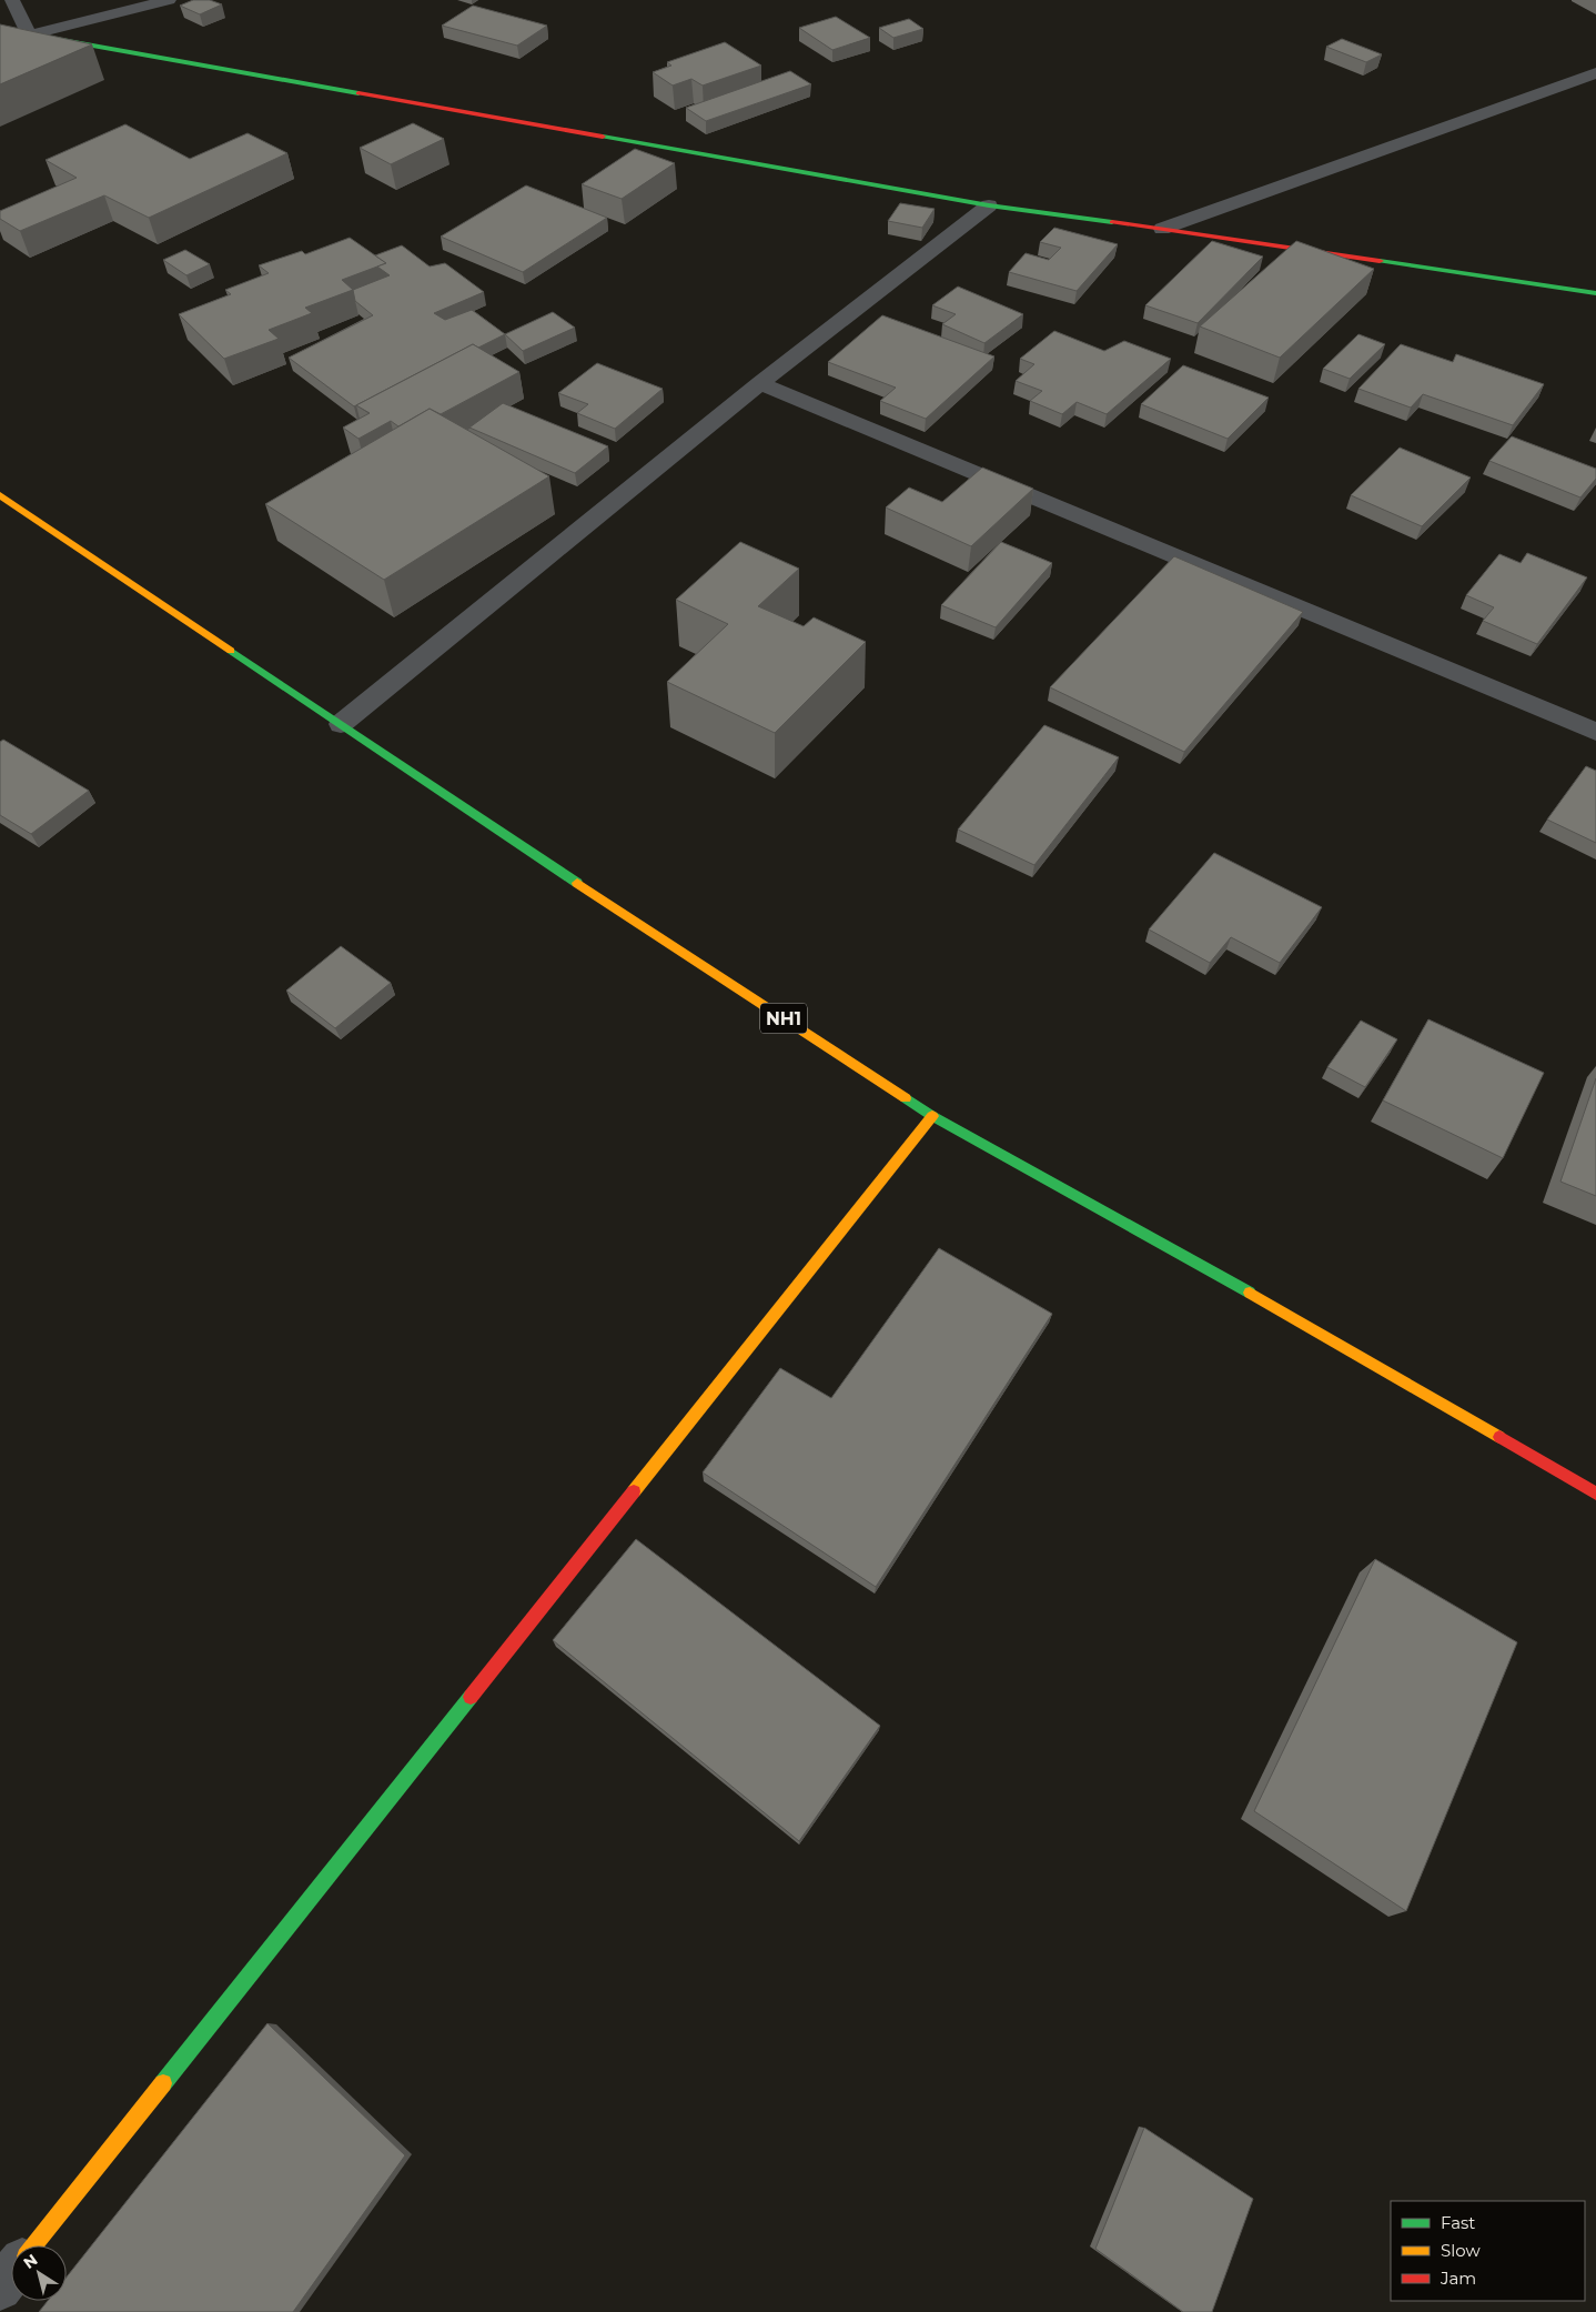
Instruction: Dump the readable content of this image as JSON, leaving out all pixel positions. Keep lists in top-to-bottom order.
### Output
{
  "streets": {
    "main road": ["NH1"]
  },
  "legend": ["Fast", "Slow", "Jam"],
  "north": "top left"
}
